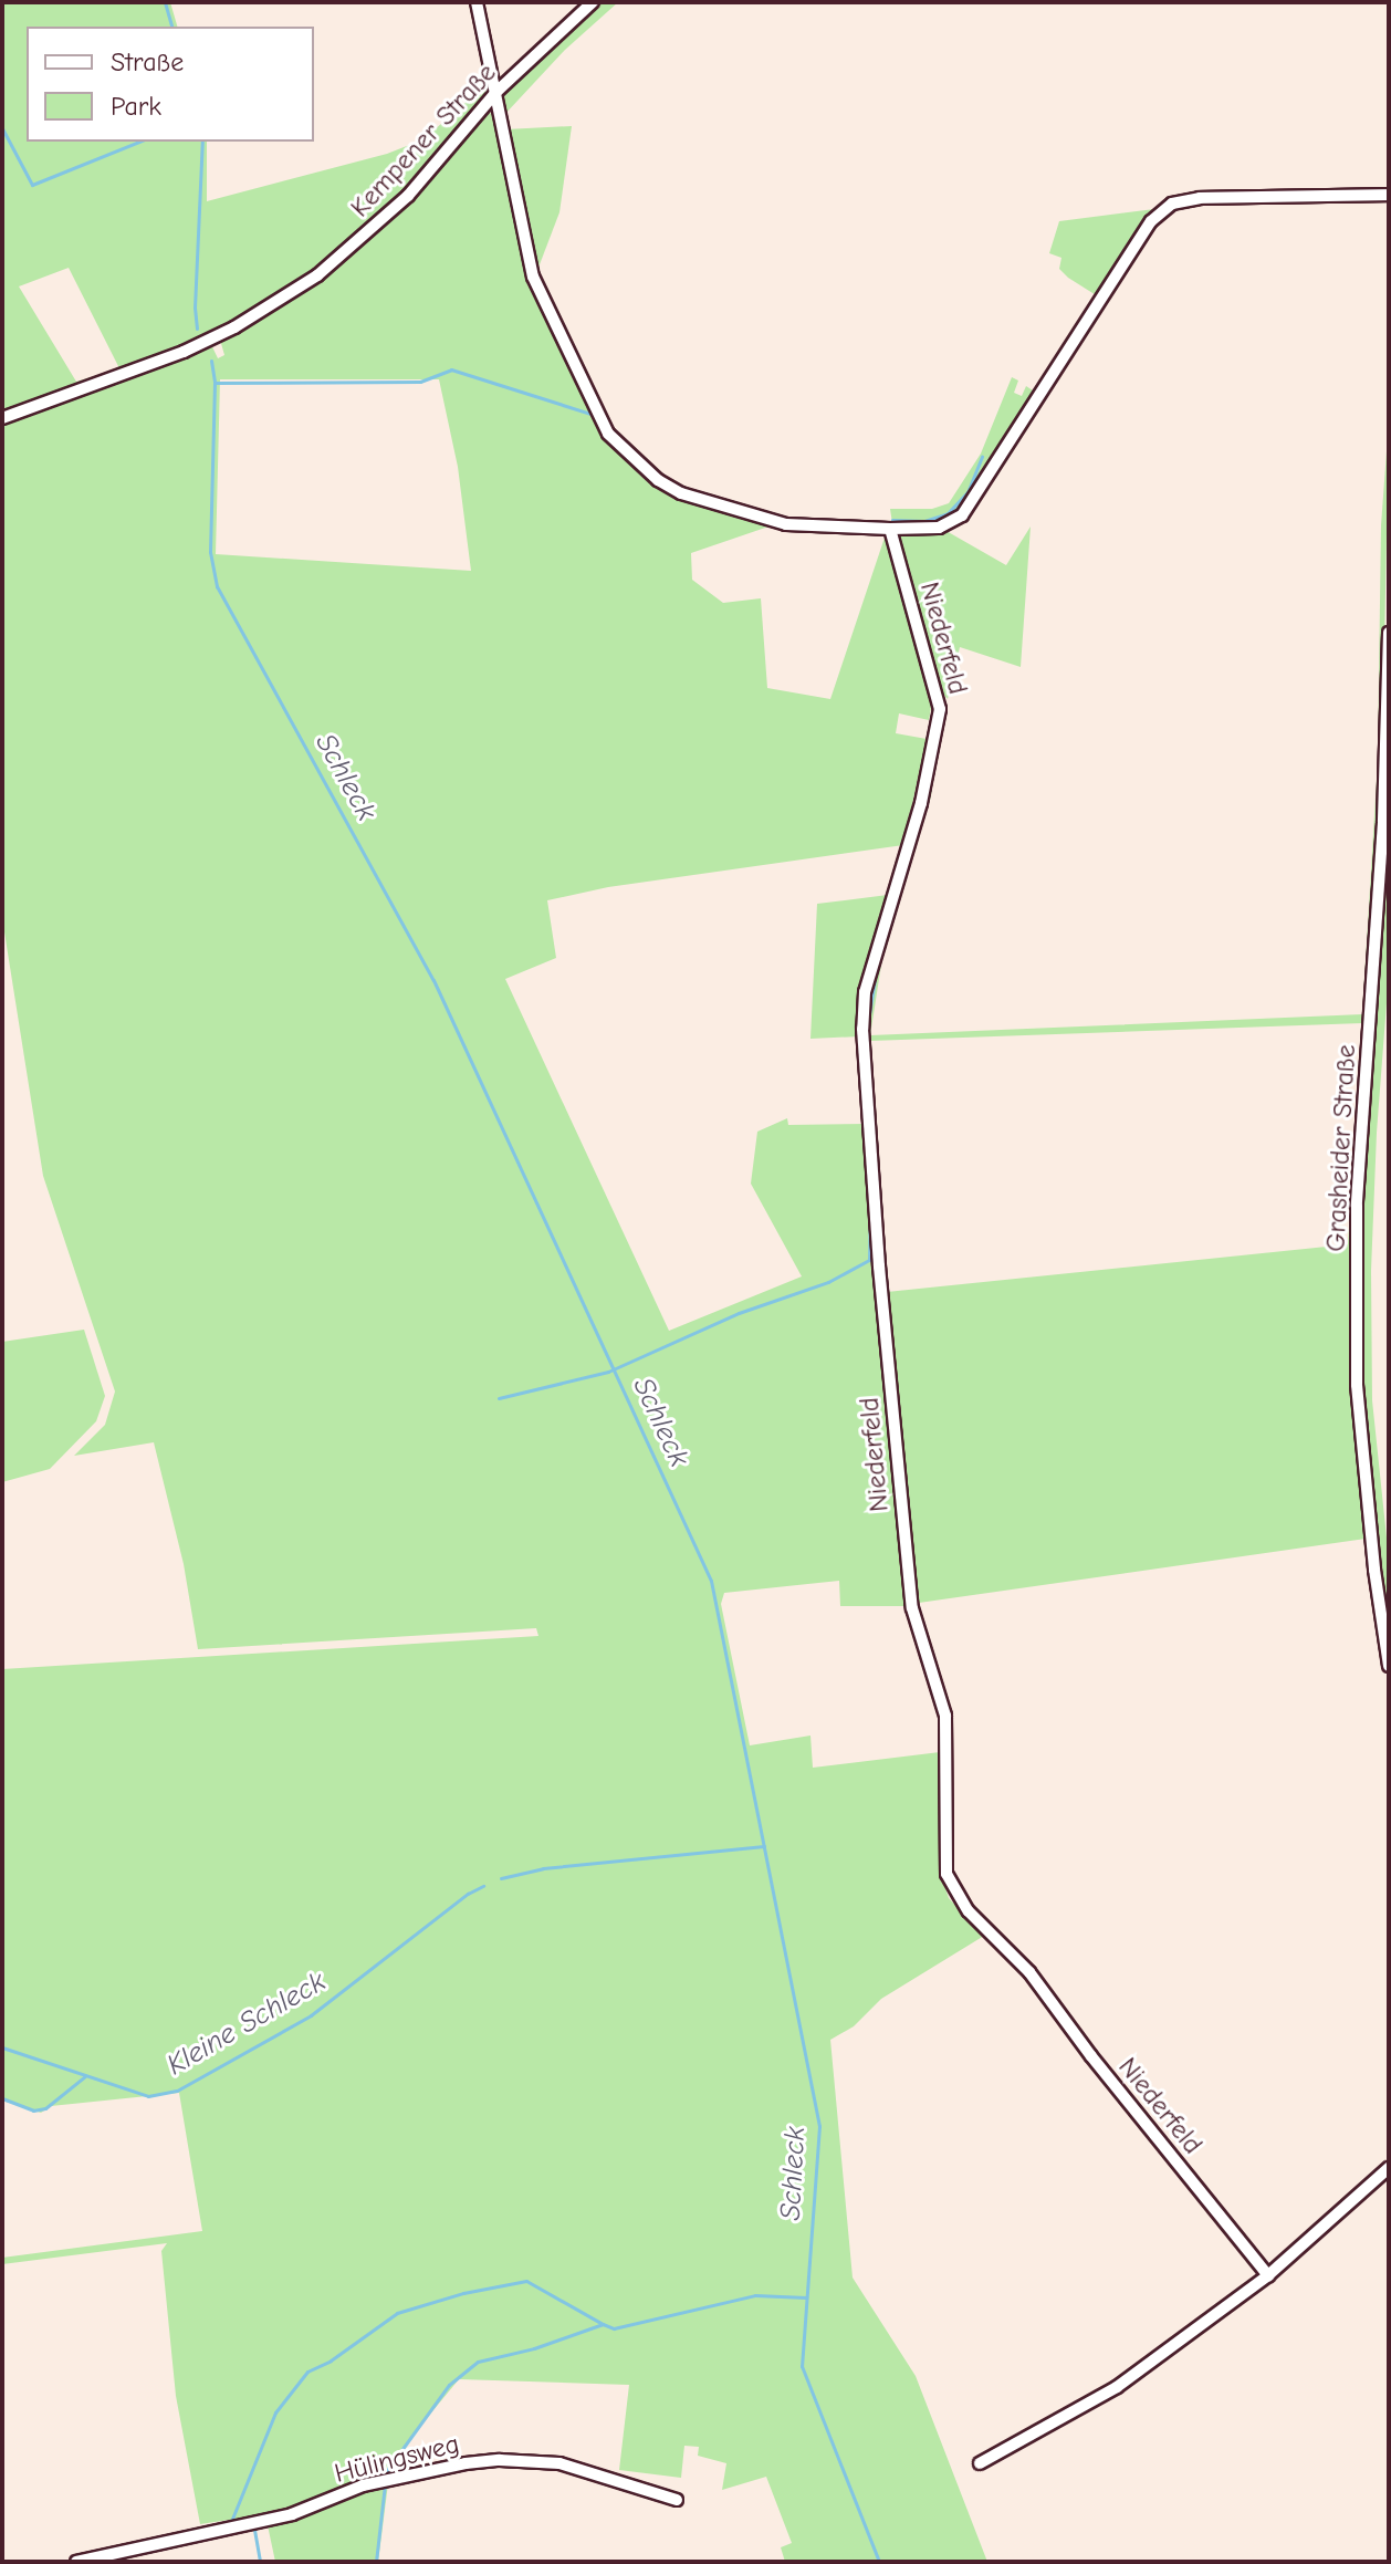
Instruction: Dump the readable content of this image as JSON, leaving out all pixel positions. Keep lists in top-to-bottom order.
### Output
{
  "streets": {
    "street": [
      "Kempener Straße",
      "Niederfeld",
      "Grasheider Straße",
      "Hülingsweg"
    ]
  },
  "water": ["Schleck", "Kleine Schleck"],
  "legend": ["Straße", "Park"]
}
